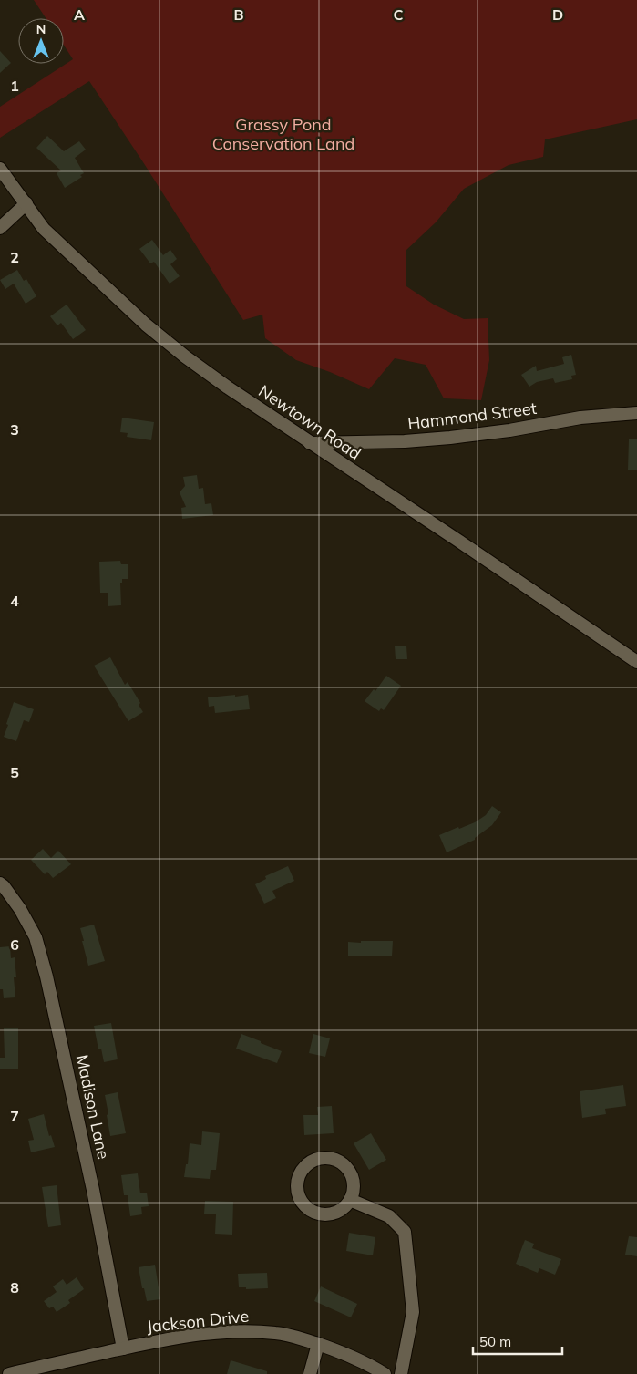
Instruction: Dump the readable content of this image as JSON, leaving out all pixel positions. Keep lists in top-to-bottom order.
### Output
{
  "streets": {
    "street": [
      "Hammond Street",
      "Newtown Road",
      "Madison Lane",
      "Jackson Drive"
    ]
  },
  "crossings": [
    ["Hammond Street", "Newtown Road"],
    ["Madison Lane", "Jackson Drive"]
  ],
  "parks": ["Grassy Pond Conservation Land"],
  "scale_bar": "50 m",
  "north": "top",
  "grid": {
    "columns": [
      "A",
      "B",
      "C",
      "D"
    ],
    "rows": [
      "1",
      "2",
      "3",
      "4",
      "5",
      "6",
      "7",
      "8"
    ]
  }
}
